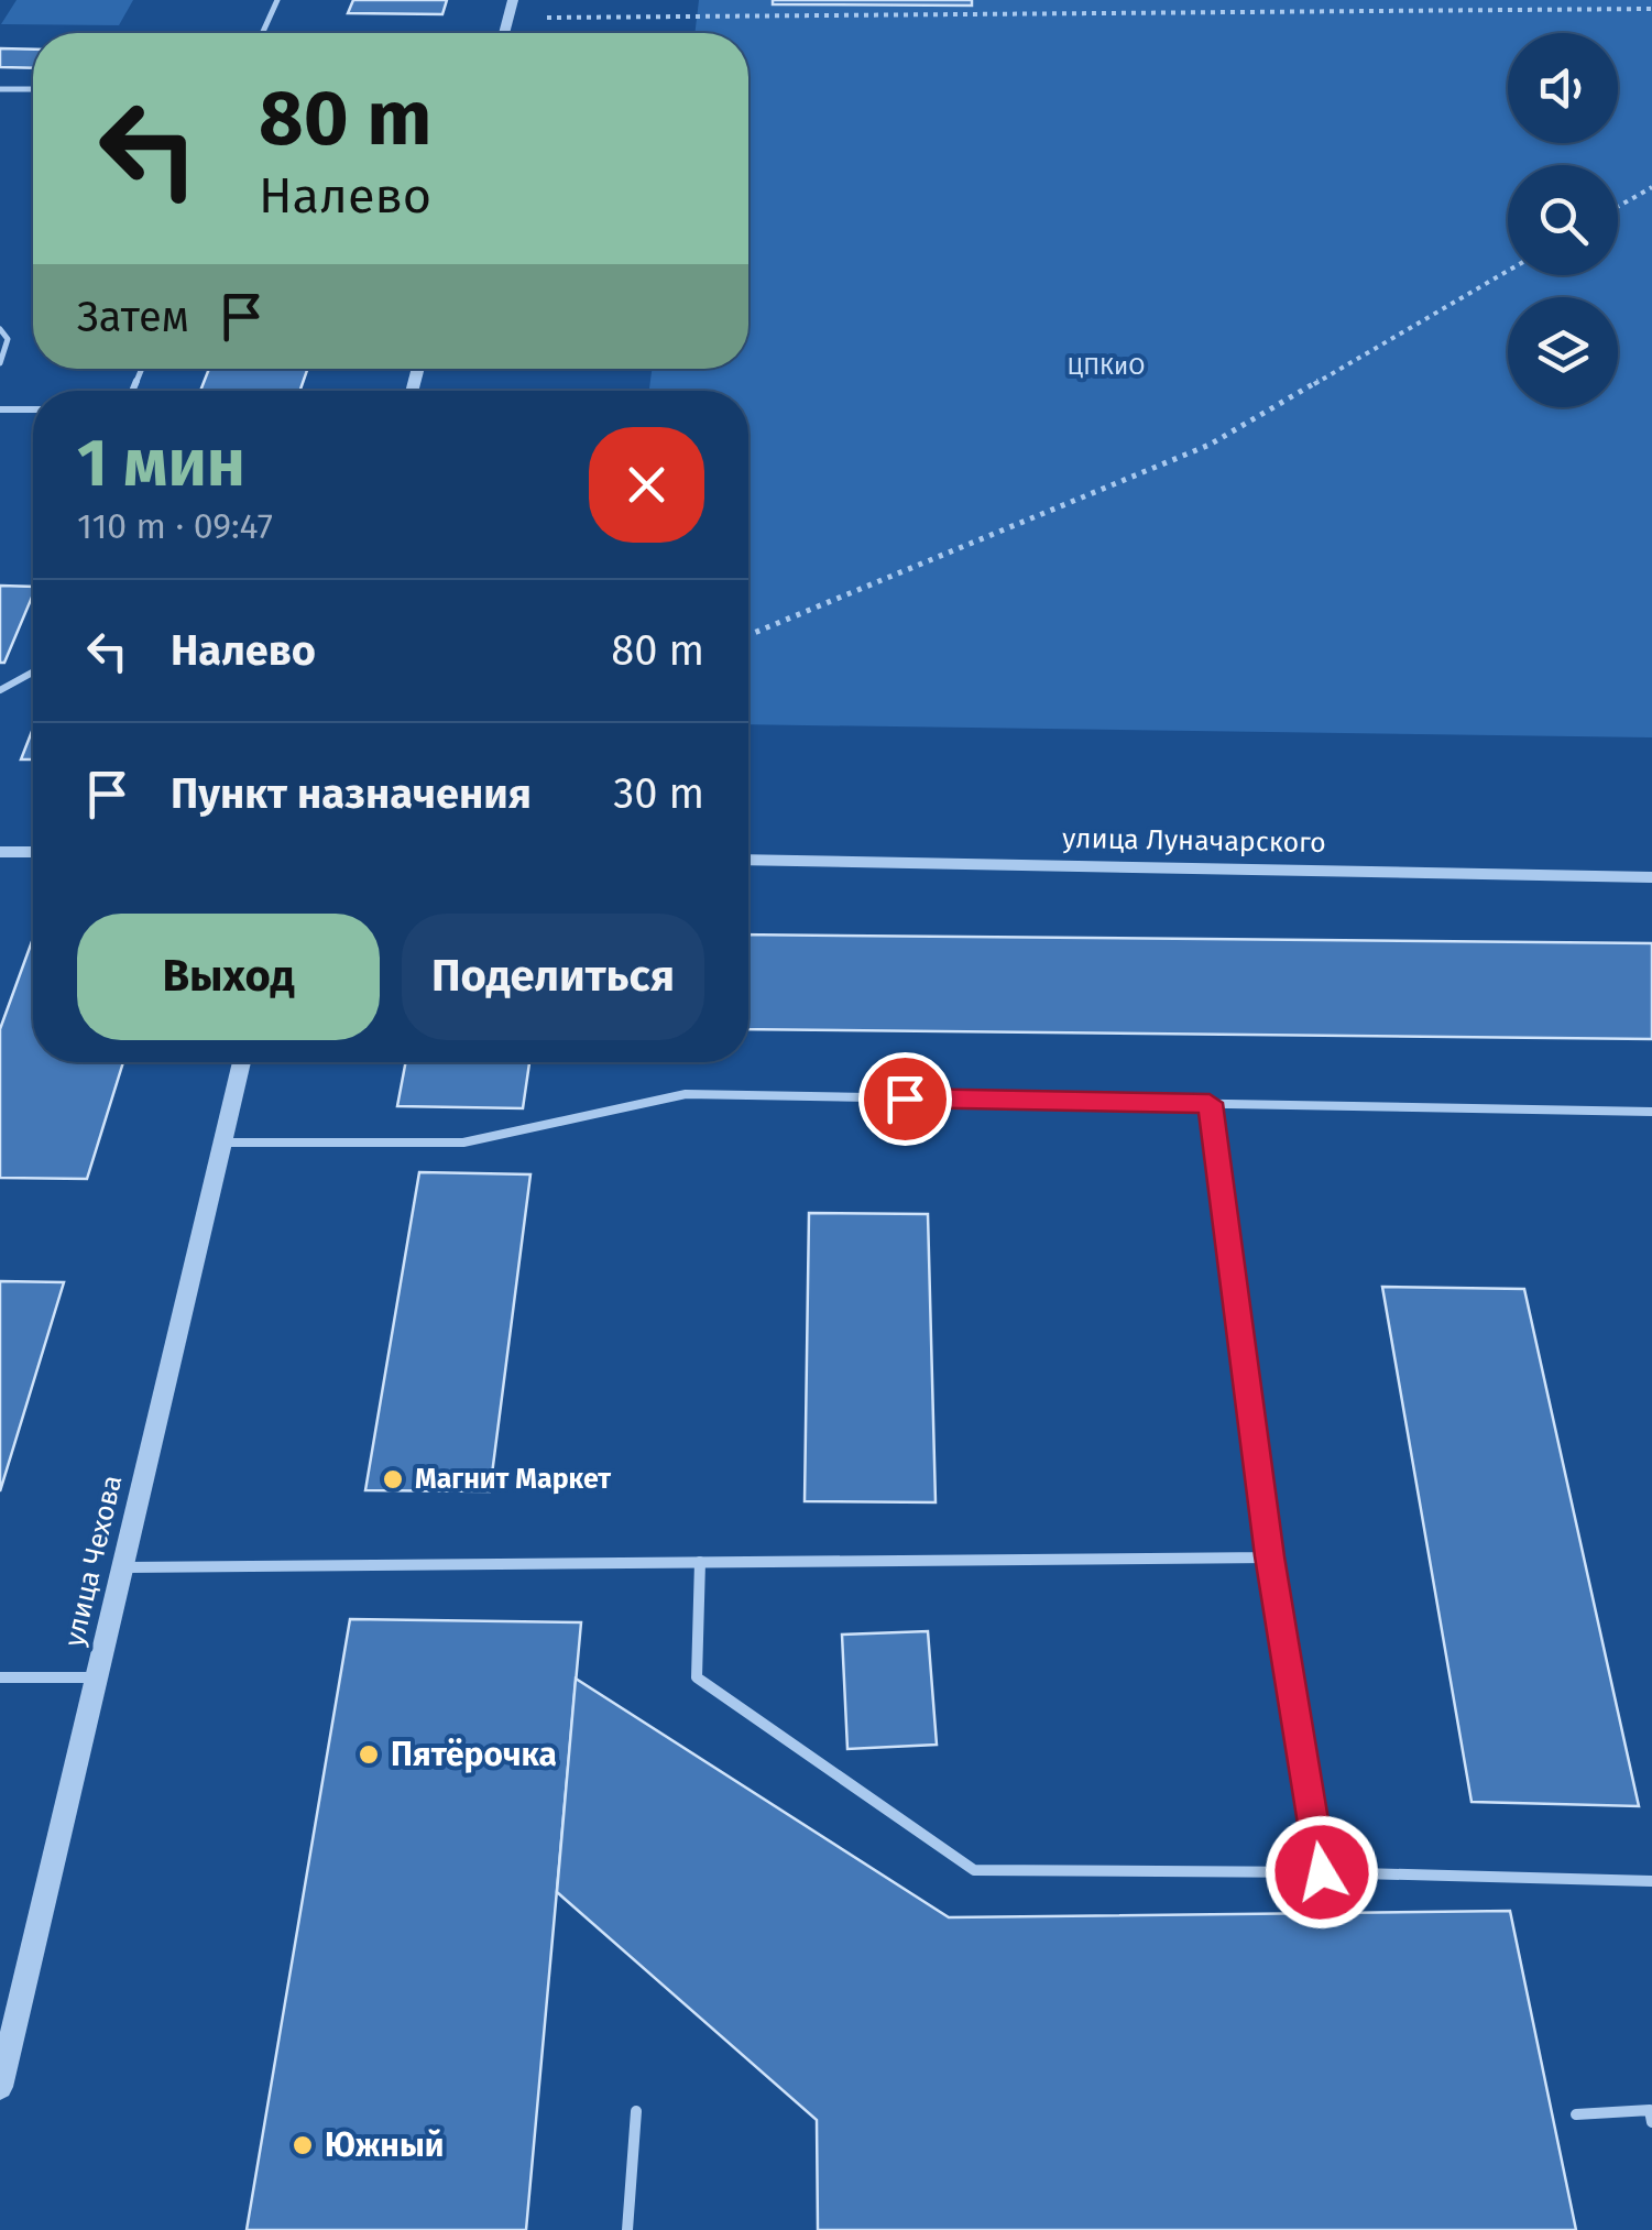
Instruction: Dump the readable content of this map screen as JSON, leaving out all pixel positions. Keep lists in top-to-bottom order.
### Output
{
  "streets": {
    "street": ["улица Луначарского", "улица Чехова"]
  },
  "parks": ["ЦПКиО"],
  "places": ["Магнит Маркет", "Пятёрочка", "Южный"],
  "page": {
    "turn": ["80 m", "Налево"],
    "then": "Затем",
    "heading": ["1 мин", "110 m · 09:47"],
    "list": [
      {
        "name": "Налево",
        "value": "80 m"
      },
      {
        "name": "Пункт назначения",
        "value": "30 m"
      }
    ],
    "buttons": ["Выход", "Поделиться"]
  }
}
